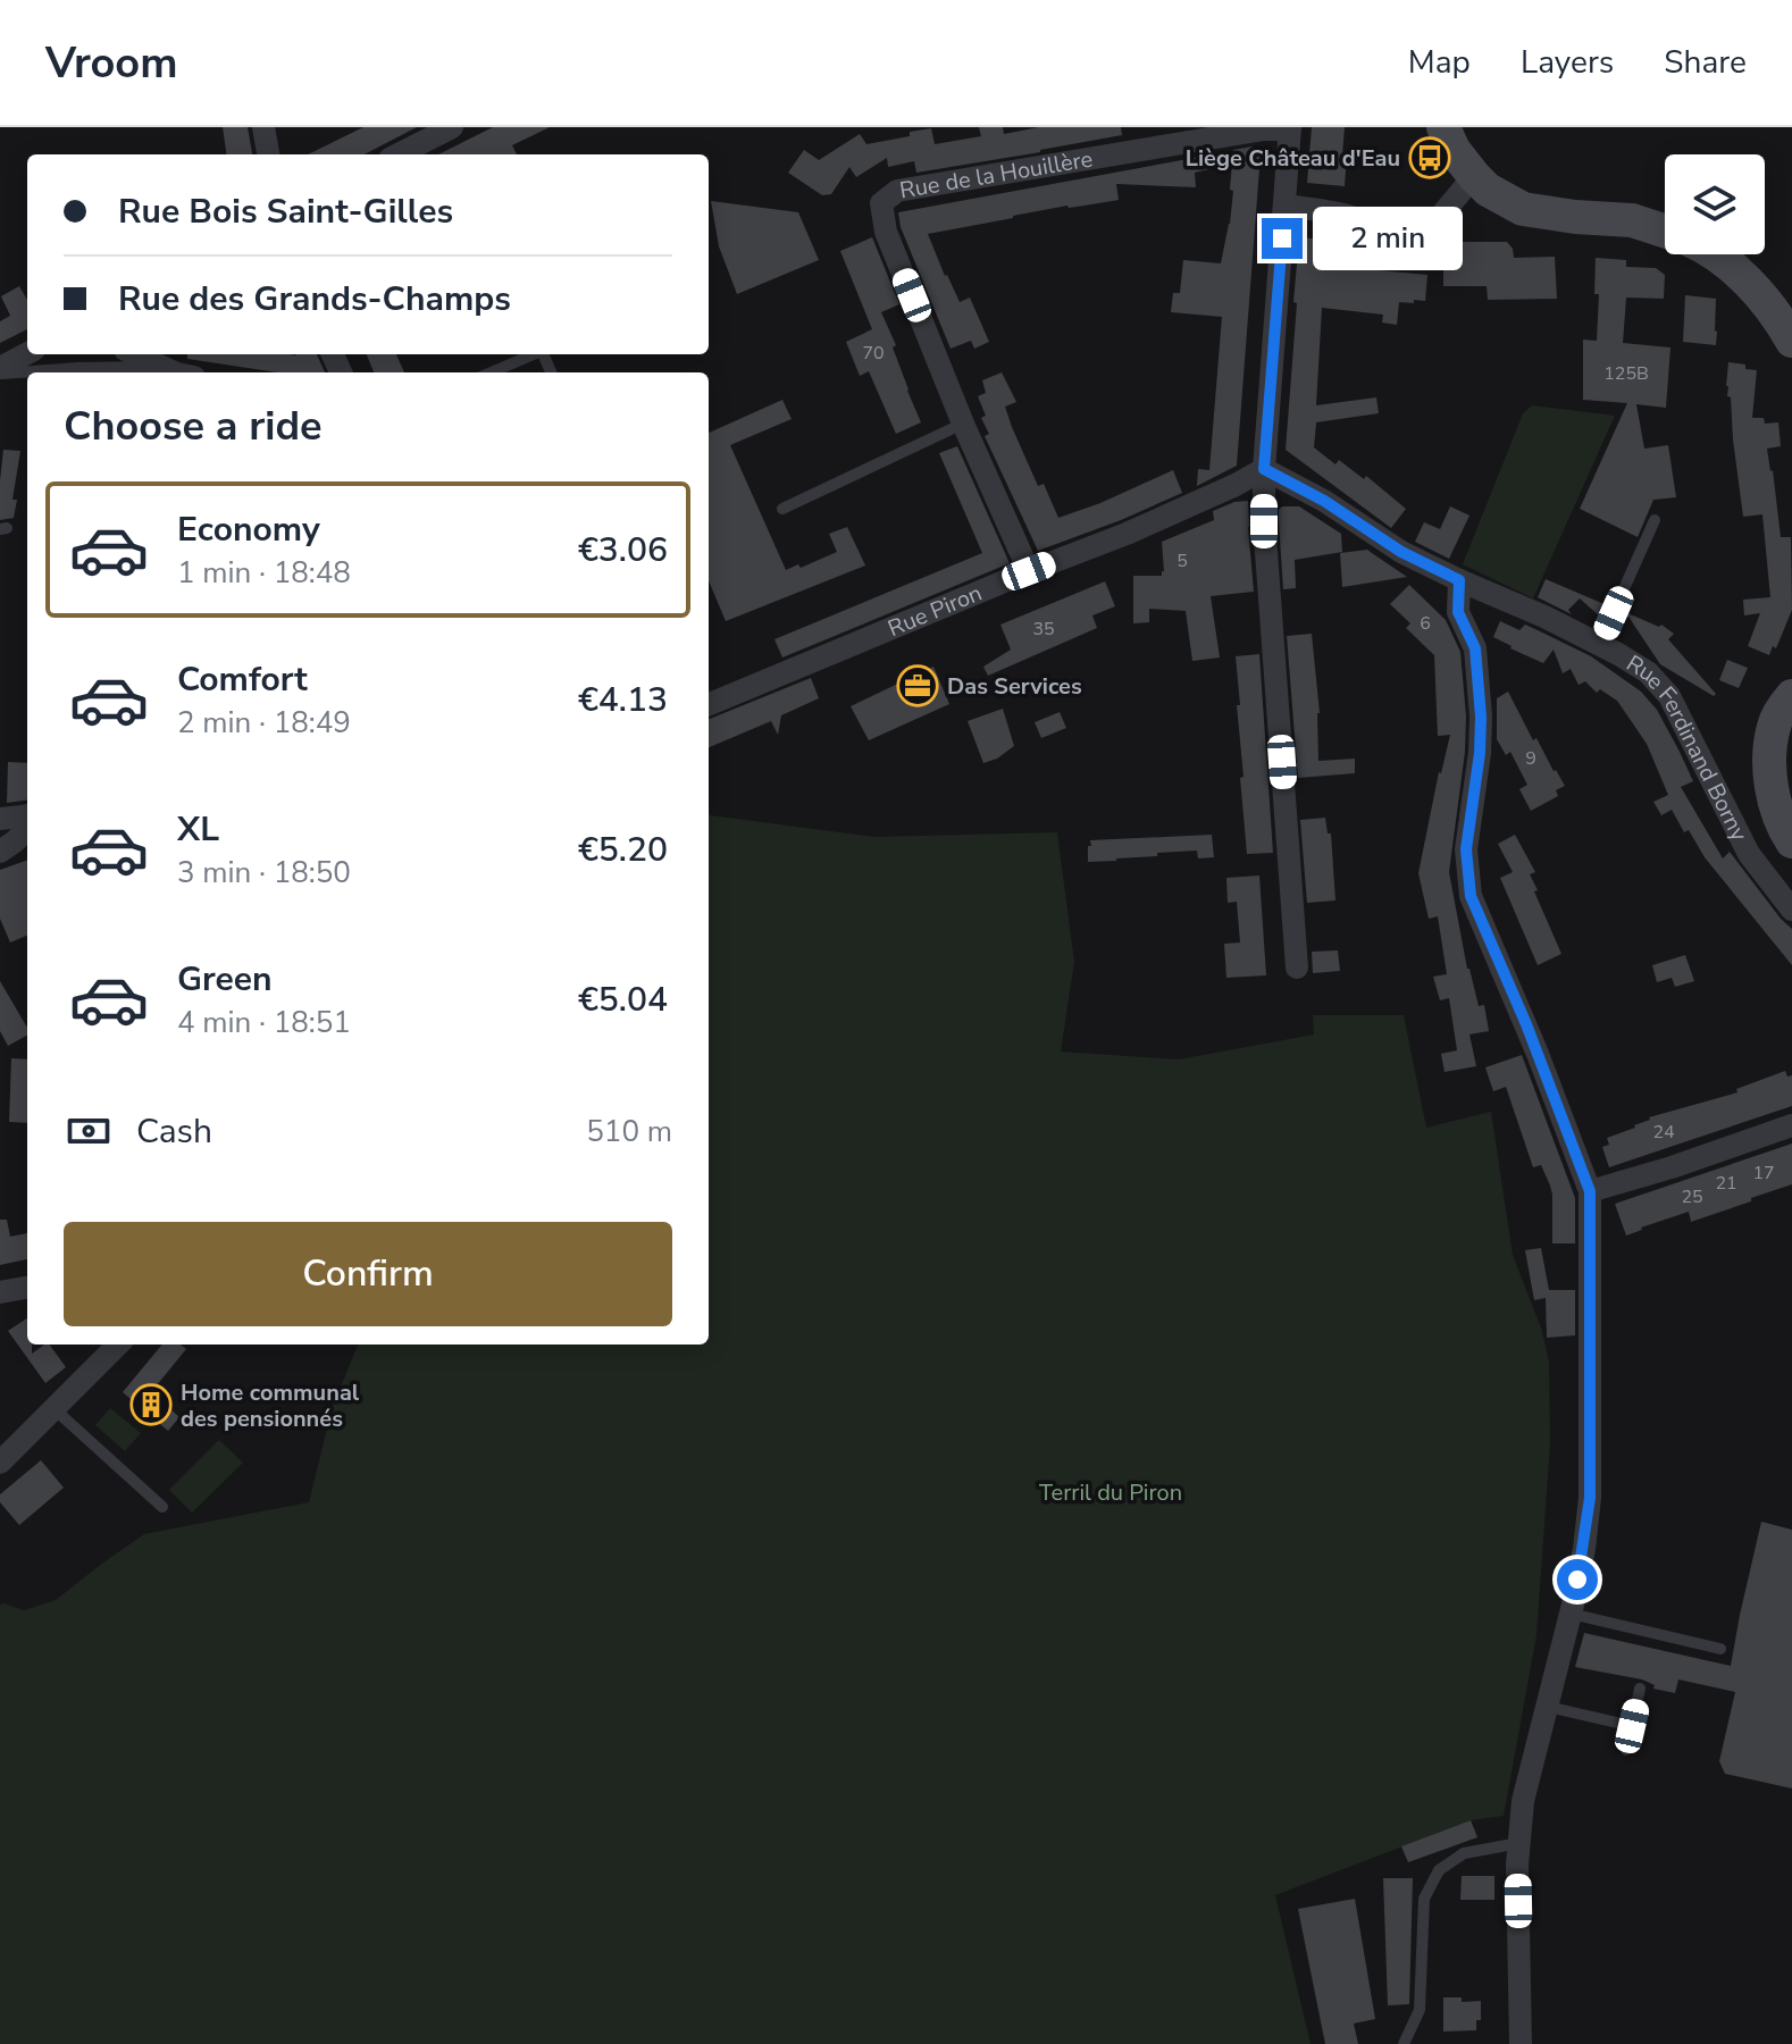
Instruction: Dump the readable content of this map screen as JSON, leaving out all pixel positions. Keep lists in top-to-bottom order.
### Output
{
  "streets": {
    "street": ["Rue de la Houillère", "Rue Piron", "Rue Ferdinand Borny"]
  },
  "crossings": [
    ["Rue de la Houillère", "Rue Piron"],
    ["Rue Piron", "Rue Ferdinand Borny"]
  ],
  "parks": ["Terril du Piron"],
  "places": {
    "bus stop": ["Liège Château d'Eau"],
    "office": ["Das Services"],
    "building": ["Home communal des pensionnés"]
  },
  "house_numbers": [
    "70",
    "125B",
    "5",
    "6",
    "35",
    "9",
    "24",
    "17",
    "21",
    "25"
  ],
  "page": {
    "header": "Vroom",
    "nav": ["Map", "Layers", "Share"],
    "banner": ["Rue Bois Saint-Gilles", "Rue des Grands-Champs"],
    "bubble": "2 min",
    "heading": "Choose a ride",
    "list": [
      {
        "name": "Economy",
        "note": "1 min · 18:48",
        "value": "€3.06"
      },
      {
        "name": "Comfort",
        "note": "2 min · 18:49",
        "value": "€4.13"
      },
      {
        "name": "XL",
        "note": "3 min · 18:50",
        "value": "€5.20"
      },
      {
        "name": "Green",
        "note": "4 min · 18:51",
        "value": "€5.04"
      }
    ],
    "pay": ["Cash", "510 m"],
    "buttons": "Confirm"
  }
}
